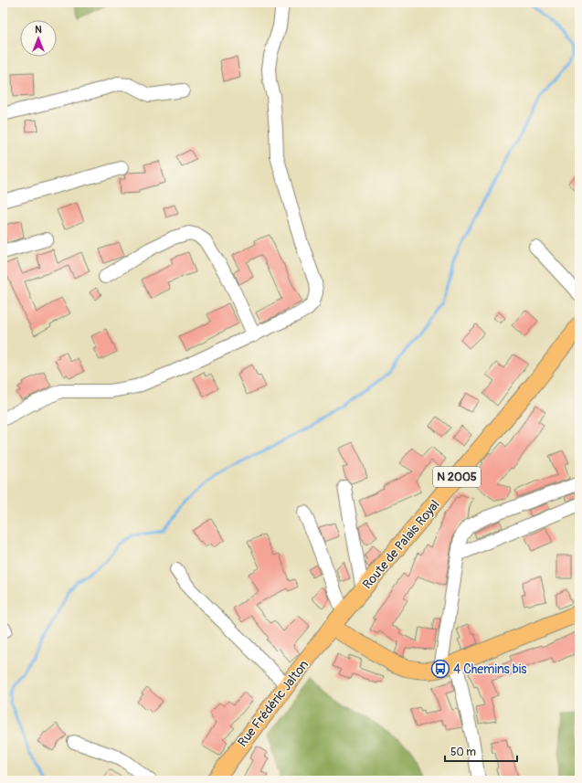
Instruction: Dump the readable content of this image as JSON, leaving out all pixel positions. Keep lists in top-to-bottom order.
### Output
{
  "streets": {
    "main road": ["N 2005", "Route de Palais Royal", "Rue Frédéric Jalton"]
  },
  "crossings": [
    ["Route de Palais Royal", "Rue Frédéric Jalton"]
  ],
  "places": {
    "bus stop": ["4 Chemins bis"]
  },
  "scale_bar": "50 m",
  "north": "top"
}
